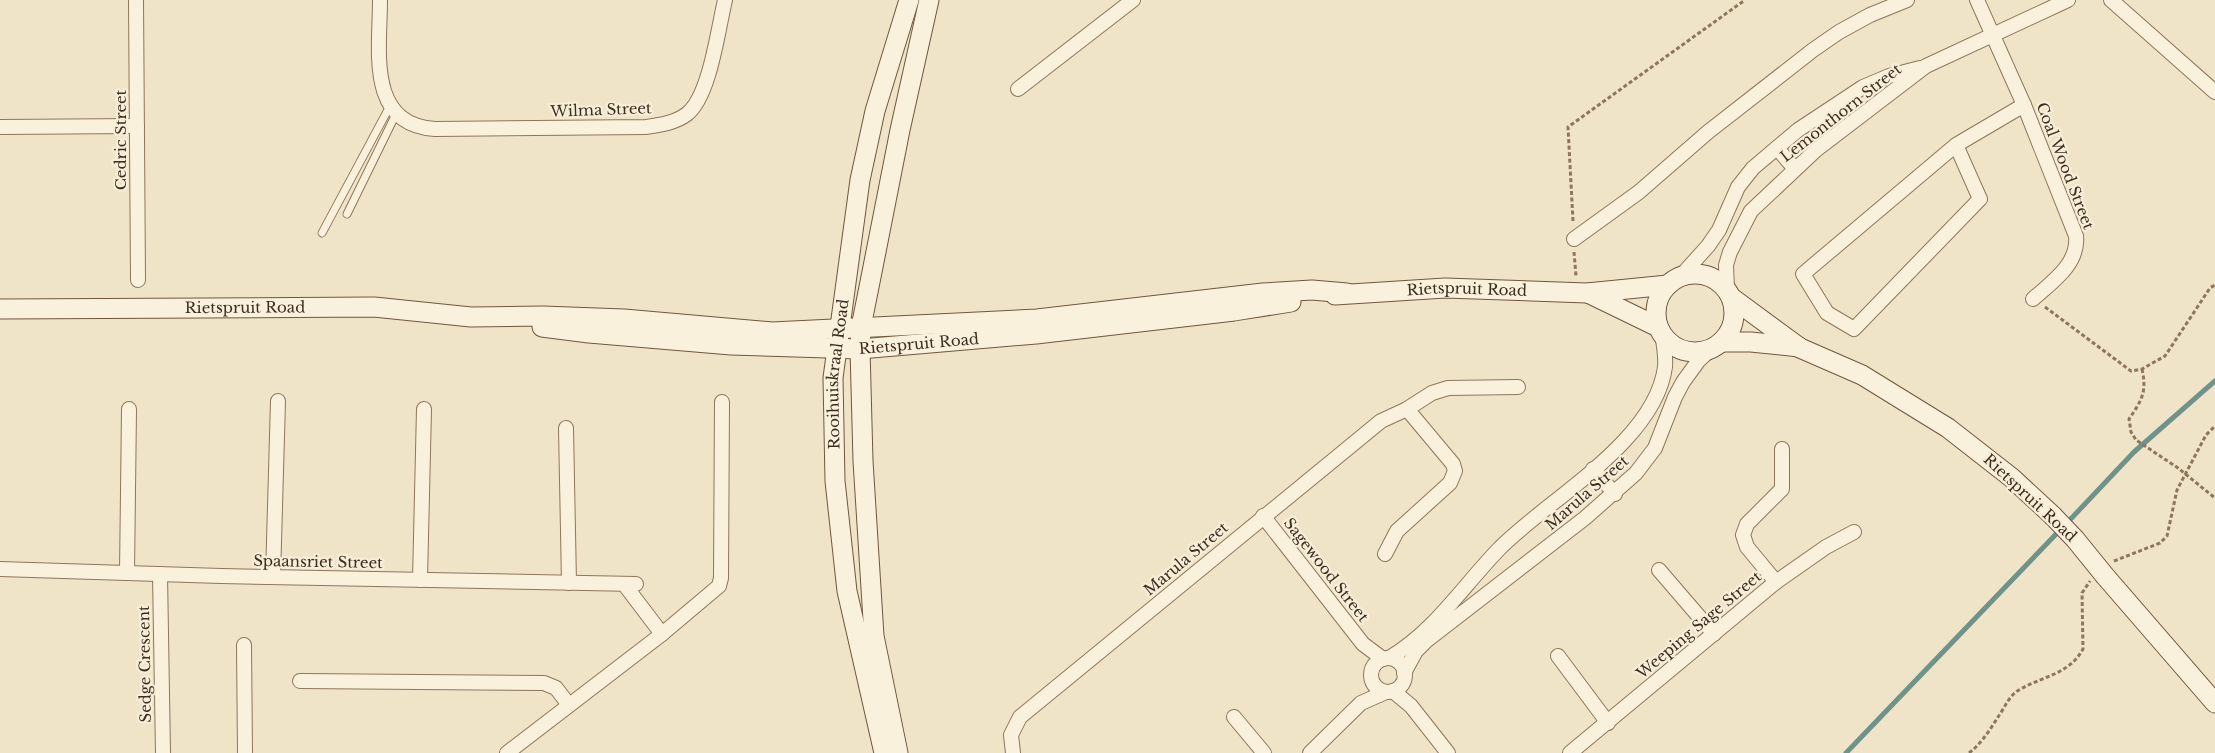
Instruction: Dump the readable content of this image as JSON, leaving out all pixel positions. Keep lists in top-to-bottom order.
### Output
{
  "streets": {
    "street": [
      "Wilma Street",
      "Lemonthorn Street",
      "Cedric Street",
      "Coal Wood Street",
      "Rietspruit Road",
      "Rooihuiskraal Road",
      "Marula Street",
      "Spaansriet Street",
      "Sagewood Street",
      "Weeping Sage Street",
      "Sedge Crescent"
    ]
  },
  "crossings": [
    ["Lemonthorn Street", "Coal Wood Street"],
    ["Lemonthorn Street", "Rietspruit Road"],
    ["Lemonthorn Street", "Marula Street"],
    ["Rietspruit Road", "Rooihuiskraal Road"],
    ["Rietspruit Road", "Marula Street"],
    ["Marula Street", "Sagewood Street"],
    ["Spaansriet Street", "Sedge Crescent"]
  ]
}
